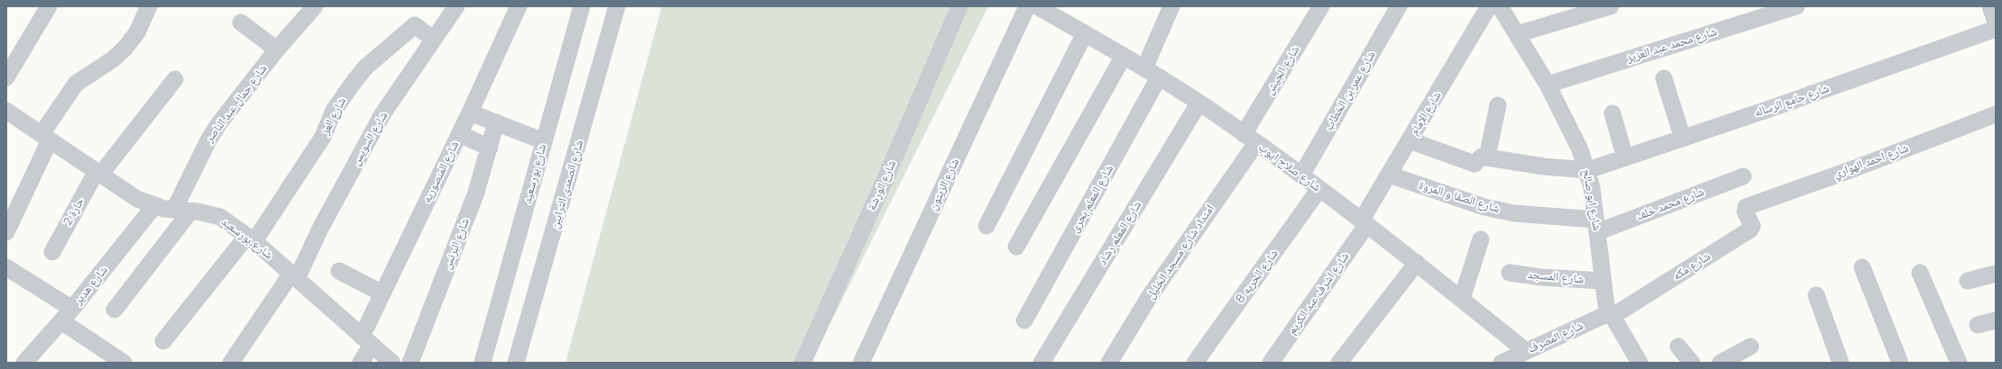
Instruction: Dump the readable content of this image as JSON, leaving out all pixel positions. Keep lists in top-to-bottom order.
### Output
{
  "streets": {
    "street": [
      "شارع محمد عبد العزيز",
      "شارع الجيش",
      "شارع عمر بن الخطاب",
      "شارع جامع الرساله",
      "شارع جمال عبد الناصر",
      "شارع الإمام",
      "شارع العز",
      "شارع السويس",
      "شارع احمد الهواري",
      "شارع صلاح ايوب",
      "شارع المنصوريه",
      "شارع بورسعيد",
      "شارع الصمدى الترابين",
      "شارع الزيتون",
      "شارع الورشة",
      "شارع الصفا و المروة",
      "شارع المعلم بحرى",
      "شارع ابو صالح",
      "شارع محمد خلف",
      "حارة 2",
      "شارع المعلم رشاد",
      "شارع البرنس",
      "امتداد شارع مسجد الخليل",
      "شارع مكه",
      "شارع الحريه 8",
      "شارع المسجد",
      "شارع هدير",
      "شارع اشرف عبد الكريم",
      "شارع المصرف"
    ]
  },
  "crossings": [
    ["شارع محمد عبد العزيز", "شارع ابو صالح"],
    ["شارع الجيش", "شارع صلاح ايوب"],
    ["شارع الجيش", "امتداد شارع مسجد الخليل"],
    ["شارع عمر بن الخطاب", "شارع صلاح ايوب"],
    ["شارع جامع الرساله", "شارع ابو صالح"],
    ["شارع جمال عبد الناصر", "شارع بورسعيد"],
    ["شارع الإمام", "شارع صلاح ايوب"],
    ["شارع الإمام", "شارع الصفا و المروة"],
    ["شارع الإمام", "شارع اشرف عبد الكريم"],
    ["شارع العز", "شارع السويس"],
    ["شارع العز", "شارع بورسعيد"],
    ["شارع السويس", "شارع بورسعيد"],
    ["شارع احمد الهواري", "شارع مكه"],
    ["شارع صلاح ايوب", "شارع المعلم بحرى"],
    ["شارع صلاح ايوب", "شارع المعلم رشاد"],
    ["شارع صلاح ايوب", "امتداد شارع مسجد الخليل"],
    ["شارع صلاح ايوب", "شارع الحريه 8"],
    ["شارع صلاح ايوب", "شارع اشرف عبد الكريم"],
    ["شارع صلاح ايوب", "شارع المصرف"],
    ["شارع المنصوريه", "شارع بورسعيد"],
    ["شارع بورسعيد", "حارة 2"],
    ["شارع بورسعيد", "شارع هدير"],
    ["شارع الصفا و المروة", "شارع ابو صالح"],
    ["شارع الصفا و المروة", "شارع محمد خلف"],
    ["شارع ابو صالح", "شارع محمد خلف"],
    ["شارع ابو صالح", "شارع مكه"],
    ["شارع ابو صالح", "شارع المسجد"],
    ["شارع ابو صالح", "شارع المصرف"],
    ["شارع مكه", "شارع المصرف"]
  ]
}
